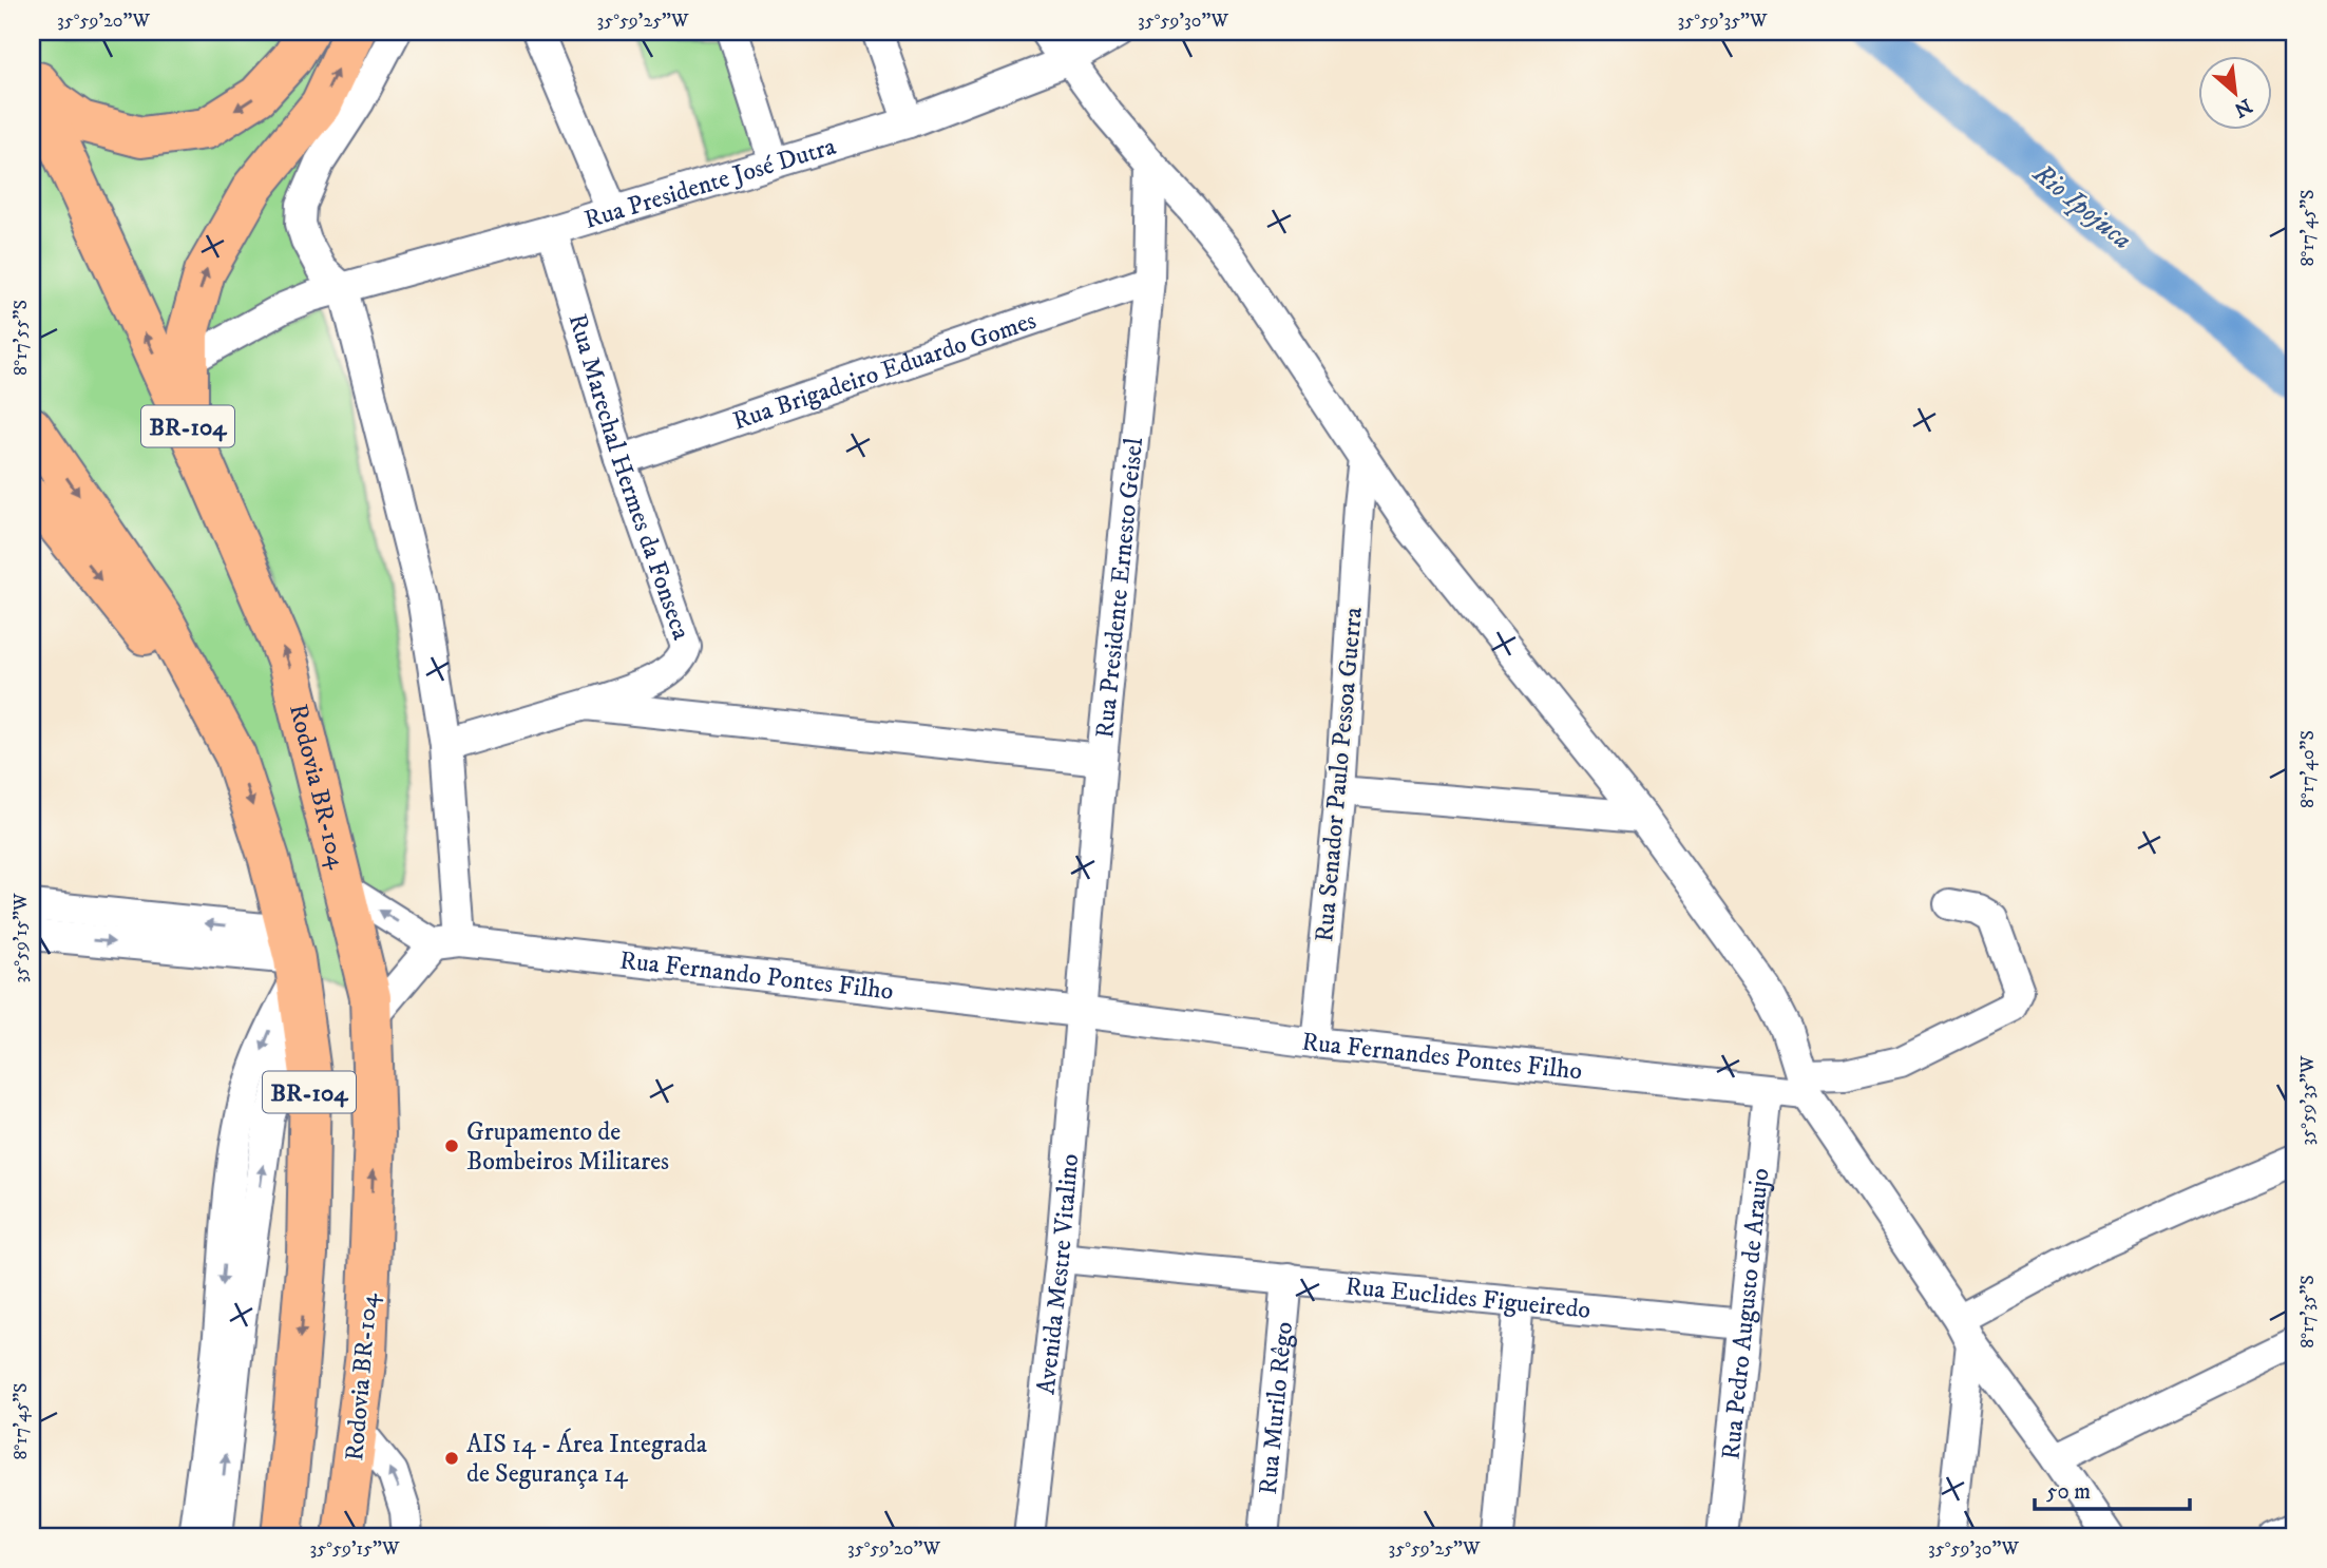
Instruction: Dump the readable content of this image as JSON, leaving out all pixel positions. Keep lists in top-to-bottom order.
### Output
{
  "streets": {
    "highway": ["BR-104", "Rodovia BR-104"],
    "street": [
      "Rua Presidente José Dutra",
      "Rua Brigadeiro Eduardo Gomes",
      "Rua Marechal Hermes da Fonseca",
      "Rua Presidente Ernesto Geisel",
      "Rua Senador Paulo Pessoa Guerra",
      "Rua Fernando Pontes Filho",
      "Rua Fernandes Pontes Filho",
      "Avenida Mestre Vitalino",
      "Rua Euclides Figueiredo",
      "Rua Pedro Augusto de Araujo",
      "Rua Murilo Rêgo"
    ]
  },
  "crossings": [
    ["Rua Presidente José Dutra", "Rua Marechal Hermes da Fonseca"],
    ["Rua Brigadeiro Eduardo Gomes", "Rua Marechal Hermes da Fonseca"],
    ["Rua Brigadeiro Eduardo Gomes", "Rua Presidente Ernesto Geisel"],
    ["Rua Presidente Ernesto Geisel", "Rua Fernando Pontes Filho"],
    ["Rua Presidente Ernesto Geisel", "Rua Fernandes Pontes Filho"],
    ["Rua Presidente Ernesto Geisel", "Avenida Mestre Vitalino"],
    ["Rua Senador Paulo Pessoa Guerra", "Rua Fernandes Pontes Filho"],
    ["Rua Fernando Pontes Filho", "Rua Fernandes Pontes Filho"],
    ["Rua Fernando Pontes Filho", "Avenida Mestre Vitalino"],
    ["Rua Fernandes Pontes Filho", "Avenida Mestre Vitalino"],
    ["Rua Fernandes Pontes Filho", "Rua Pedro Augusto de Araujo"],
    ["Avenida Mestre Vitalino", "Rua Euclides Figueiredo"],
    ["Rua Euclides Figueiredo", "Rua Pedro Augusto de Araujo"],
    ["Rua Euclides Figueiredo", "Rua Murilo Rêgo"]
  ],
  "water": ["Rio Ipojuca"],
  "places": ["Grupamento de Bombeiros Militares", "AIS 14 - Área Integrada de Segurança 14"],
  "scale_bar": "50 m",
  "north": "bottom right",
  "coordinates": [
    "35°59'20\"W",
    "35°59'25\"W",
    "35°59'30\"W",
    "35°59'35\"W",
    "8°17'45\"S",
    "8°17'55\"S",
    "8°17'40\"S",
    "35°59'15\"W",
    "8°17'35\"S"
  ]
}
